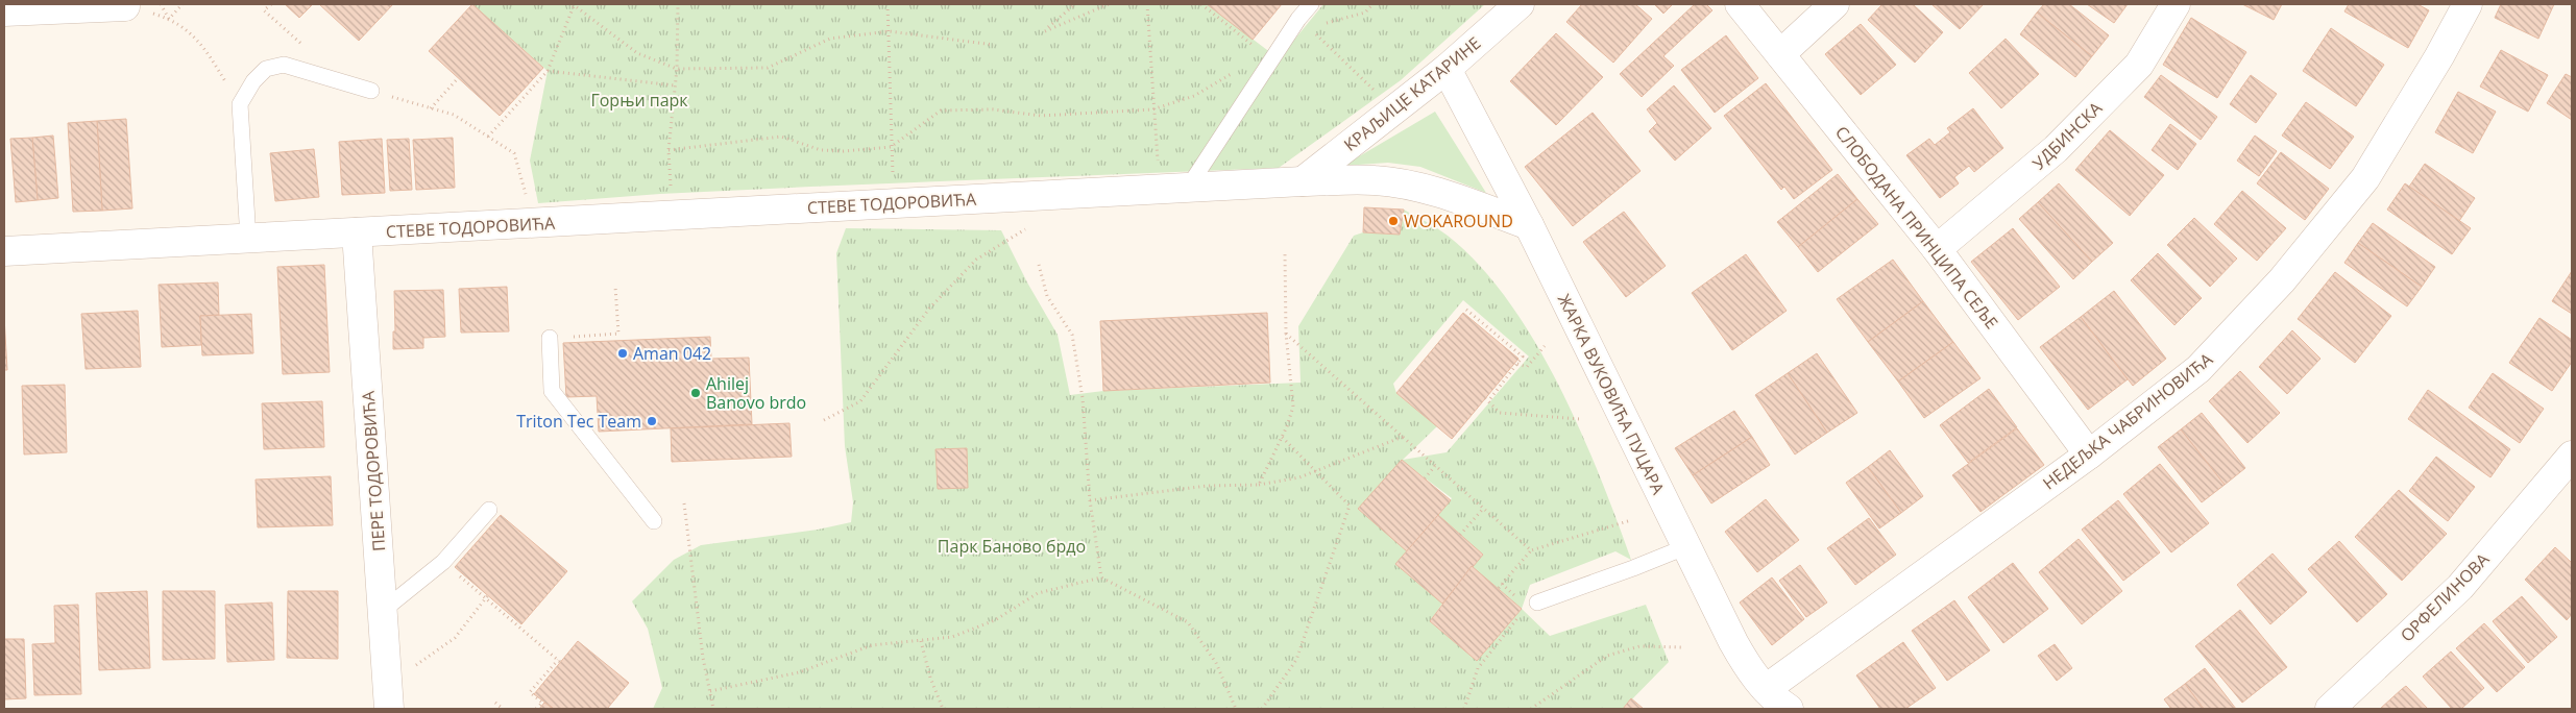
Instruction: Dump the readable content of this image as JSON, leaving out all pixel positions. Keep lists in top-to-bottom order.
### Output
{
  "streets": {
    "street": [
      "КРАЉИЦЕ КАТАРИНЕ",
      "УДБИНСКА",
      "СТЕВЕ ТОДОРОВИЋА",
      "СЛОБОДАНА ПРИНЦИПА СЕЉЕ",
      "ЖАРКА ВУКОВИЋА ПУЦАРА",
      "НЕДЕЉКА ЧАБРИНОВИЋА",
      "ПЕРЕ ТОДОРОВИЋА",
      "ОРФЕЛИНОВА"
    ]
  },
  "crossings": [
    ["КРАЉИЦЕ КАТАРИНЕ", "СТЕВЕ ТОДОРОВИЋА"],
    ["КРАЉИЦЕ КАТАРИНЕ", "ЖАРКА ВУКОВИЋА ПУЦАРА"],
    ["УДБИНСКА", "СЛОБОДАНА ПРИНЦИПА СЕЉЕ"],
    ["СТЕВЕ ТОДОРОВИЋА", "ЖАРКА ВУКОВИЋА ПУЦАРА"],
    ["СТЕВЕ ТОДОРОВИЋА", "ПЕРЕ ТОДОРОВИЋА"],
    ["СЛОБОДАНА ПРИНЦИПА СЕЉЕ", "НЕДЕЉКА ЧАБРИНОВИЋА"],
    ["ЖАРКА ВУКОВИЋА ПУЦАРА", "НЕДЕЉКА ЧАБРИНОВИЋА"]
  ],
  "parks": ["Горњи парк", "Парк Баново брдо"],
  "places": [
    "WOKAROUND",
    "Aman 042",
    "Ahilej Banovo brdo",
    "Triton Tec Team"
  ]
}
